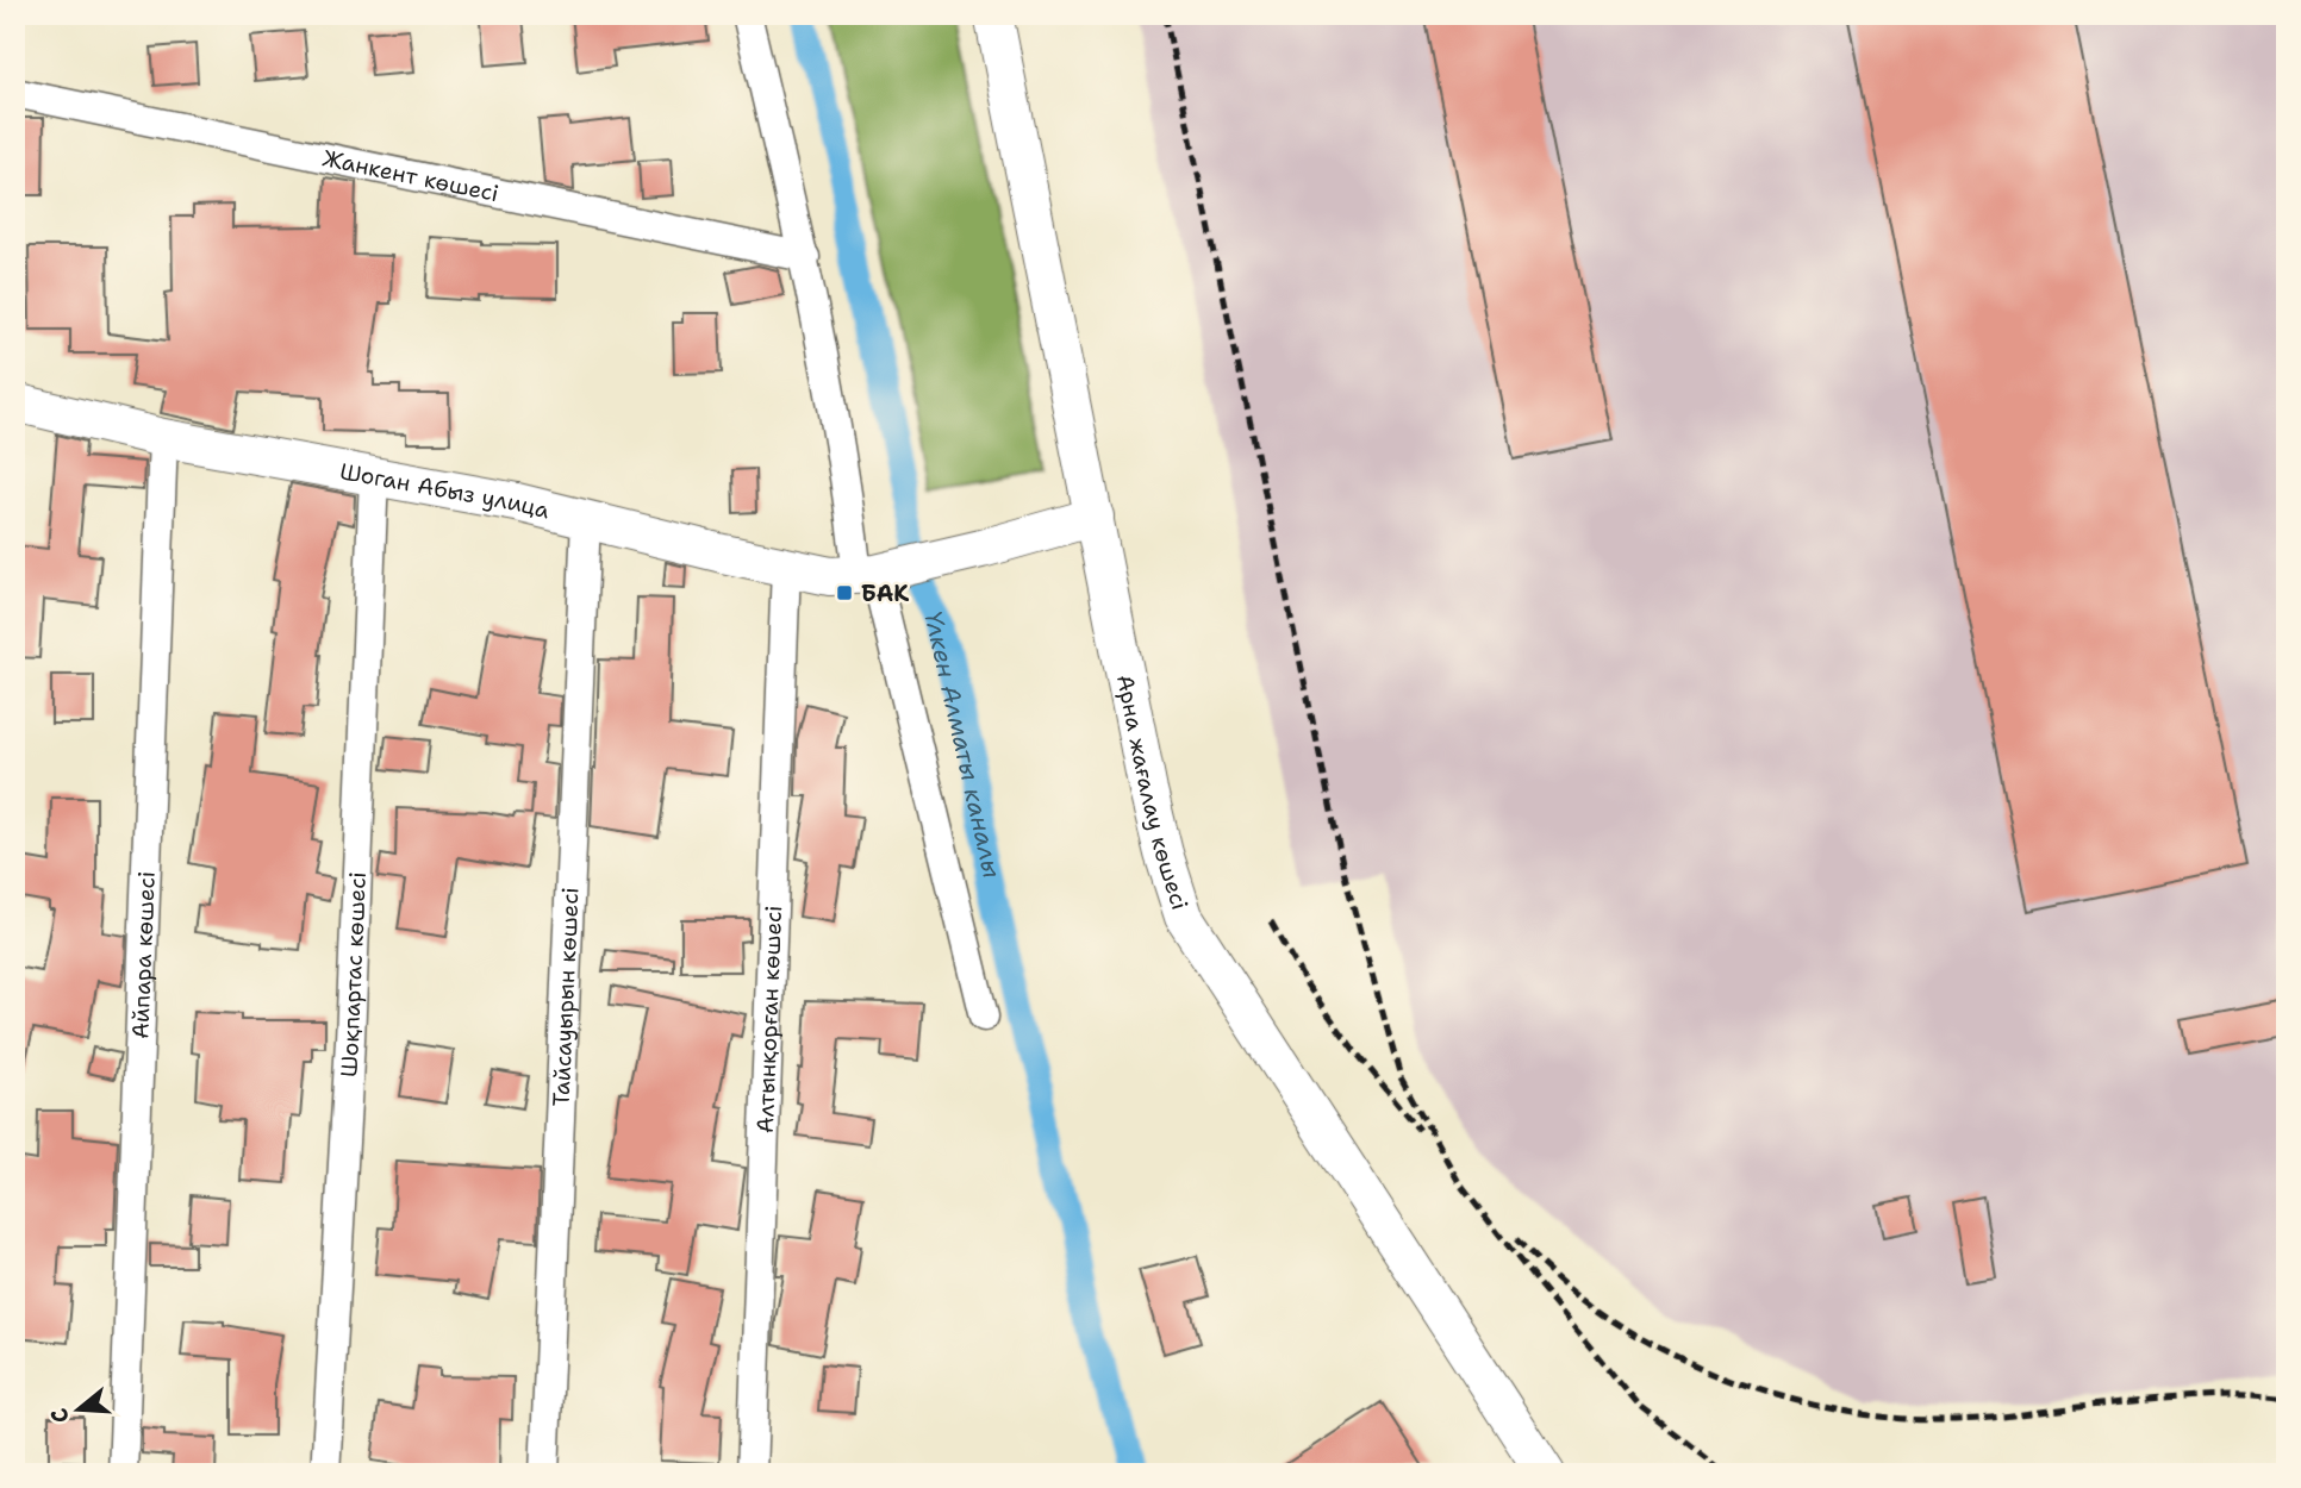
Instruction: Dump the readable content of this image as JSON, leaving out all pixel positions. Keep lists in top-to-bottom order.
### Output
{
  "streets": {
    "street": [
      "Жанкент көшесі",
      "Шоган Абыз улица",
      "Арна жағалау көшесі",
      "Айпара көшесі",
      "Шоқпартас көшесі",
      "Тайсауырын көшесі",
      "Алтынқорған көшесі"
    ]
  },
  "crossings": [
    ["Шоган Абыз улица", "Арна жағалау көшесі"],
    ["Шоган Абыз улица", "Айпара көшесі"],
    ["Шоган Абыз улица", "Шоқпартас көшесі"],
    ["Шоган Абыз улица", "Тайсауырын көшесі"],
    ["Шоган Абыз улица", "Алтынқорған көшесі"]
  ],
  "water": ["Үлкен Алматы каналы"],
  "places": {
    "transit": ["БАК"]
  },
  "north": "left"
}
